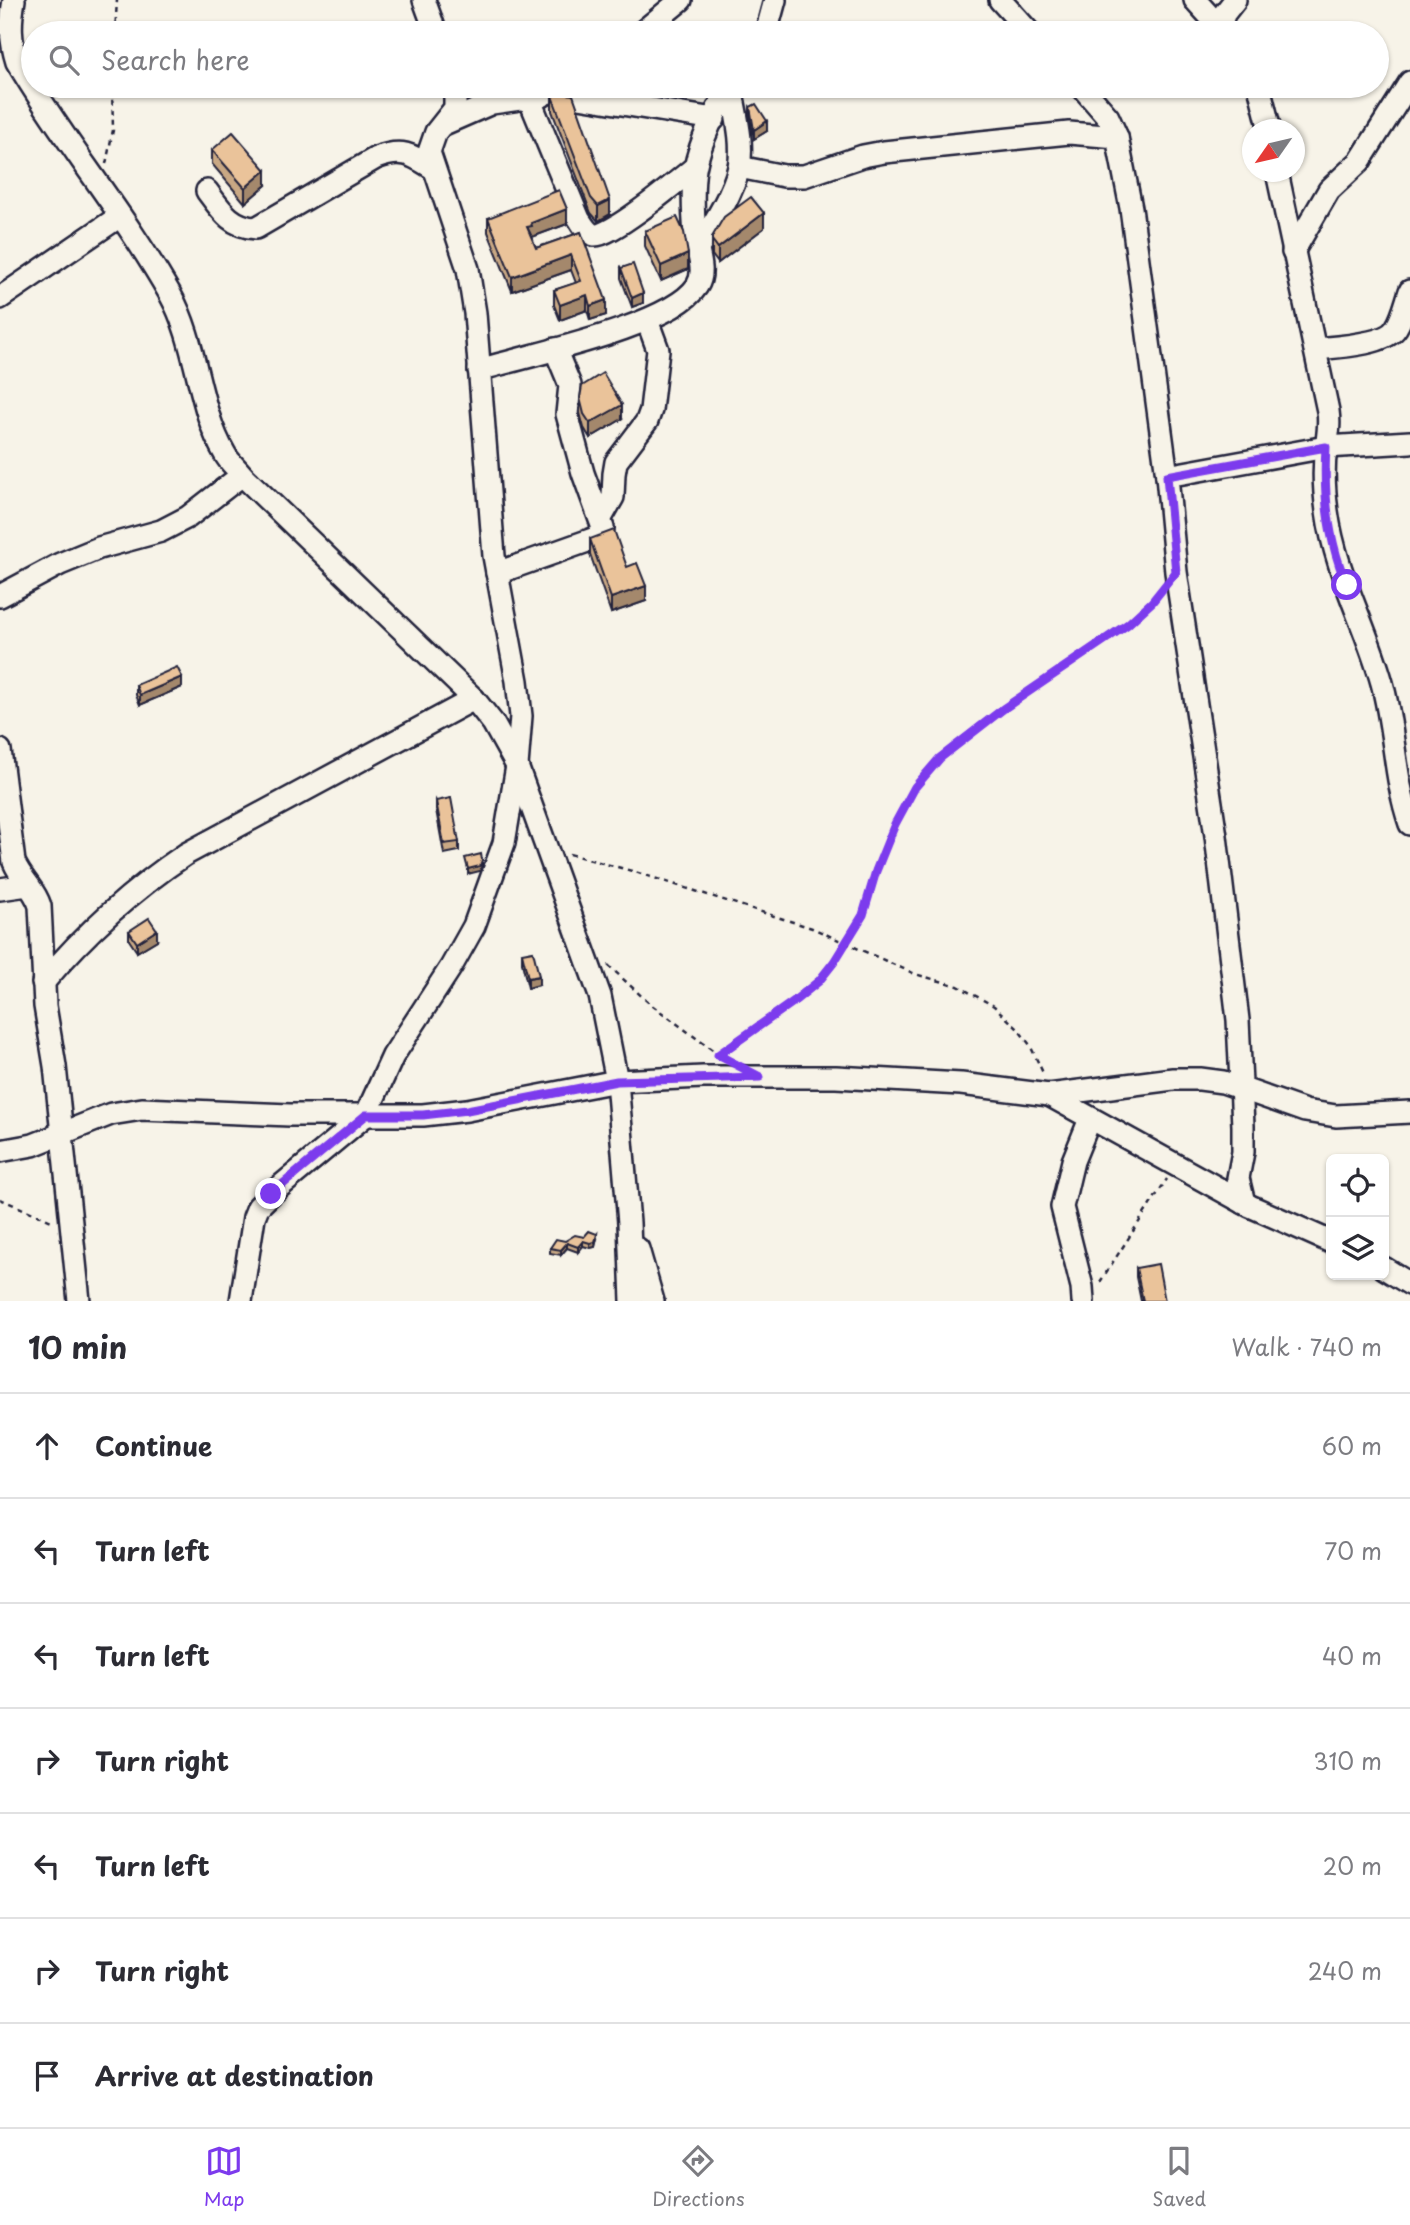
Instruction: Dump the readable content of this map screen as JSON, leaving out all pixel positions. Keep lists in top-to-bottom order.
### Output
{
  "north": "bottom left",
  "page": {
    "search": "Search here",
    "heading": ["10 min", "Walk · 740 m"],
    "list": [
      ["Continue", "60 m"],
      ["Turn left", "70 m"],
      ["Turn left", "40 m"],
      ["Turn right", "310 m"],
      ["Turn left", "20 m"],
      ["Turn right", "240 m"],
      "Arrive at destination"
    ],
    "nav": ["Map", "Directions", "Saved"]
  }
}
